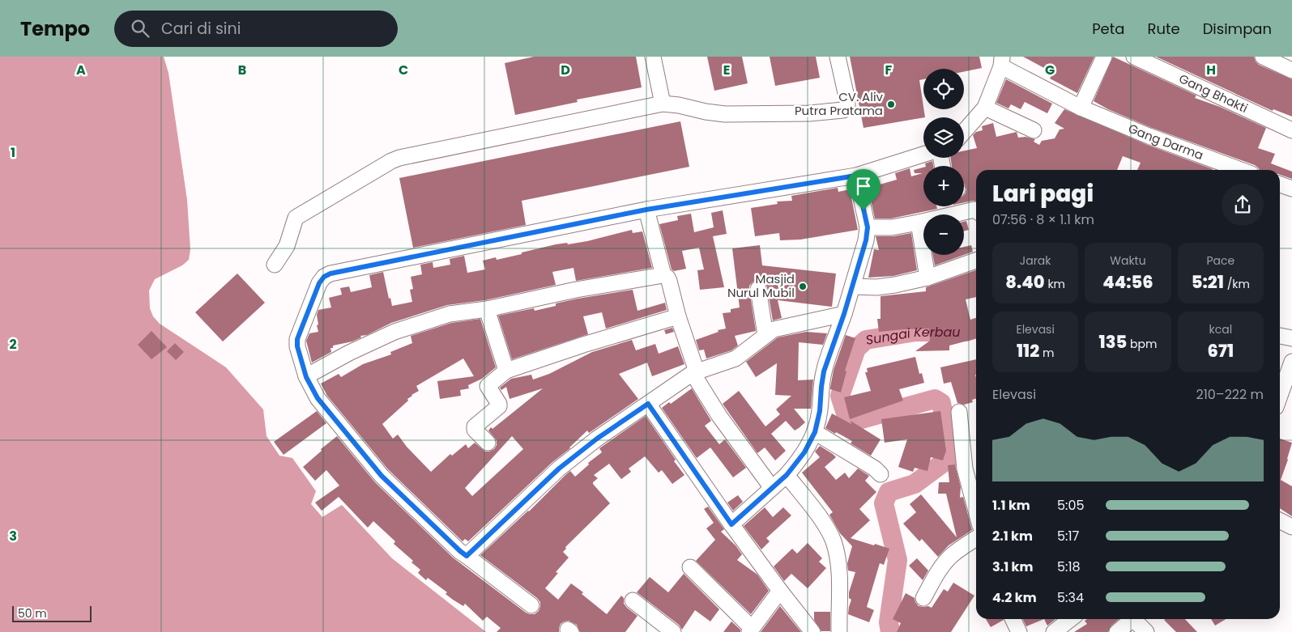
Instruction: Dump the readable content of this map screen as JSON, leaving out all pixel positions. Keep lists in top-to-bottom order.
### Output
{
  "streets": {
    "street": ["Gang Bhakti", "Gang Darma"]
  },
  "water": ["Sungai Kerbau"],
  "places": ["CV. Aliv Putra Pratama", "Masjid Nurul Mubil"],
  "scale_bar": "50 m",
  "page": {
    "header": "Tempo",
    "search": "Cari di sini",
    "nav": ["Peta", "Rute", "Disimpan"],
    "map_buttons": ["+", "−"],
    "heading": ["Lari pagi", "07:56 · 8 × 1.1 km"],
    "stats": [
      ["Jarak", "8.40 km"],
      ["Waktu", "44:56"],
      ["Pace", "5:21 /km"],
      ["Elevasi", "112 m"],
      ["135 bpm"],
      ["kcal", "671"]
    ],
    "chart": ["Elevasi", "210–222 m"],
    "list": [
      {
        "name": "1.1 km",
        "note": "5:05"
      },
      {
        "name": "2.1 km",
        "note": "5:17"
      },
      {
        "name": "3.1 km",
        "note": "5:18"
      },
      {
        "name": "4.2 km",
        "note": "5:34"
      }
    ],
    "scale": "50 m"
  },
  "grid": {
    "columns": [
      "A",
      "B",
      "C",
      "D",
      "E",
      "F",
      "G",
      "H"
    ],
    "rows": ["1", "2", "3"]
  }
}
